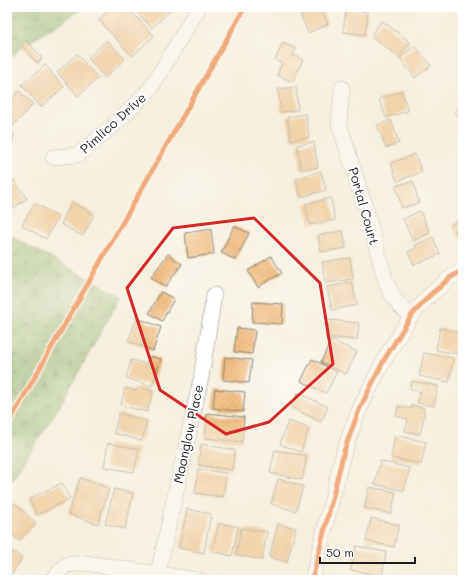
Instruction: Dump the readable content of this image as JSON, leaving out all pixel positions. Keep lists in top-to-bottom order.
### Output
{
  "streets": {
    "street": ["Pimlico Drive", "Portal Court", "Moonglow Place"]
  },
  "scale_bar": "50 m"
}
